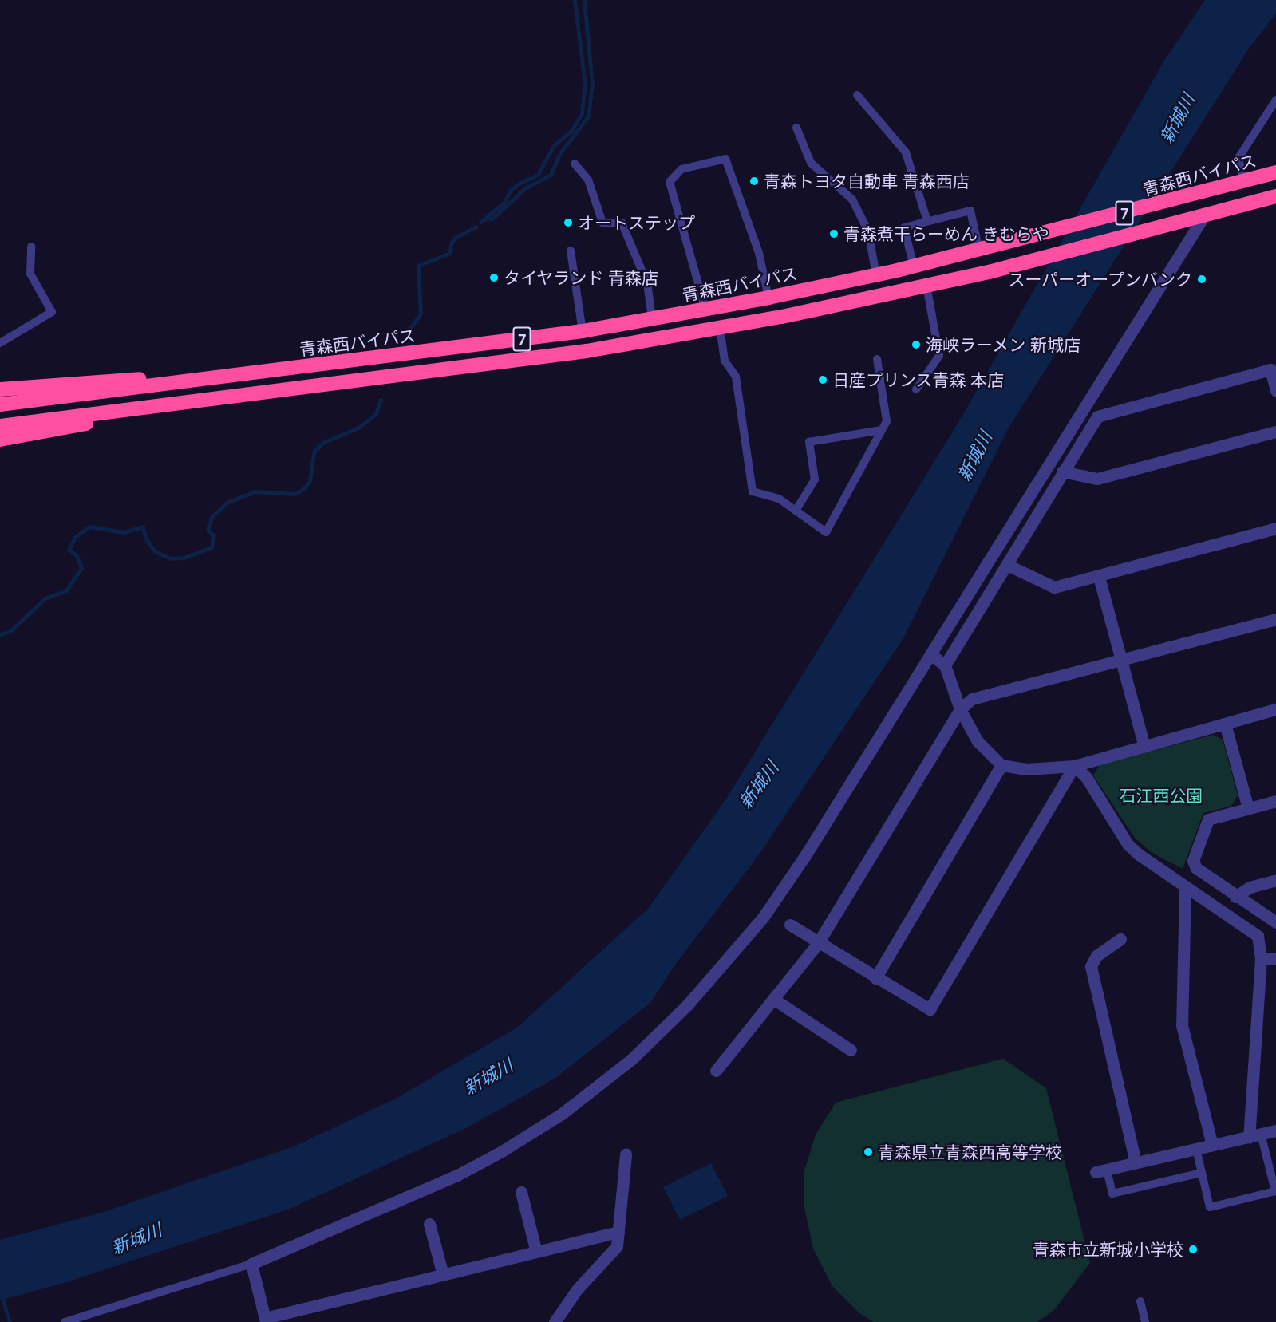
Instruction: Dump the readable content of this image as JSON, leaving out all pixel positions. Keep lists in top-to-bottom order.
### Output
{
  "streets": {
    "highway": ["青森西バイパス", "7"]
  },
  "water": ["新城川"],
  "parks": ["石江西公園"],
  "places": [
    "青森トヨタ自動車 青森西店",
    "オートステップ",
    "青森煮干らーめん きむらや",
    "タイヤランド 青森店",
    "スーパーオープンバンク",
    "海峡ラーメン 新城店",
    "日産プリンス青森 本店",
    "青森県立青森西高等学校",
    "青森市立新城小学校"
  ]
}
